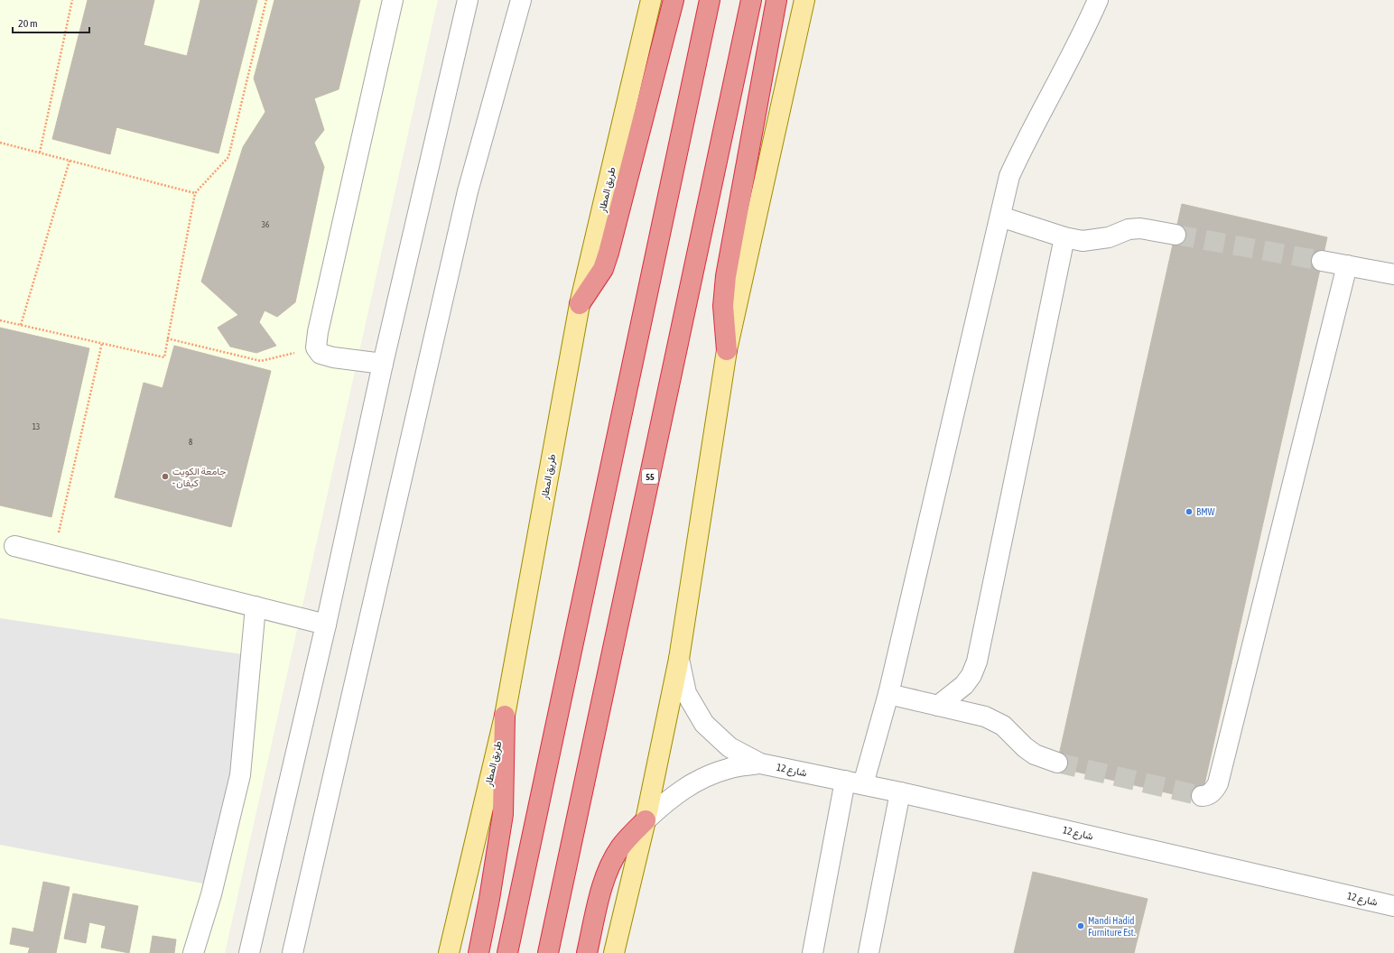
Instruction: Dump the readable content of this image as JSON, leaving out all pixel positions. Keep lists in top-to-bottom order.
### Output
{
  "streets": {
    "highway": ["55"],
    "main road": ["طريق المطار"],
    "street": ["شارع 12"]
  },
  "places": ["جامعة الكويت - كيفان", "BMW", "Mandi Hadid Furniture Est."],
  "house_numbers": ["36", "13", "8"],
  "scale_bar": "20 m"
}
